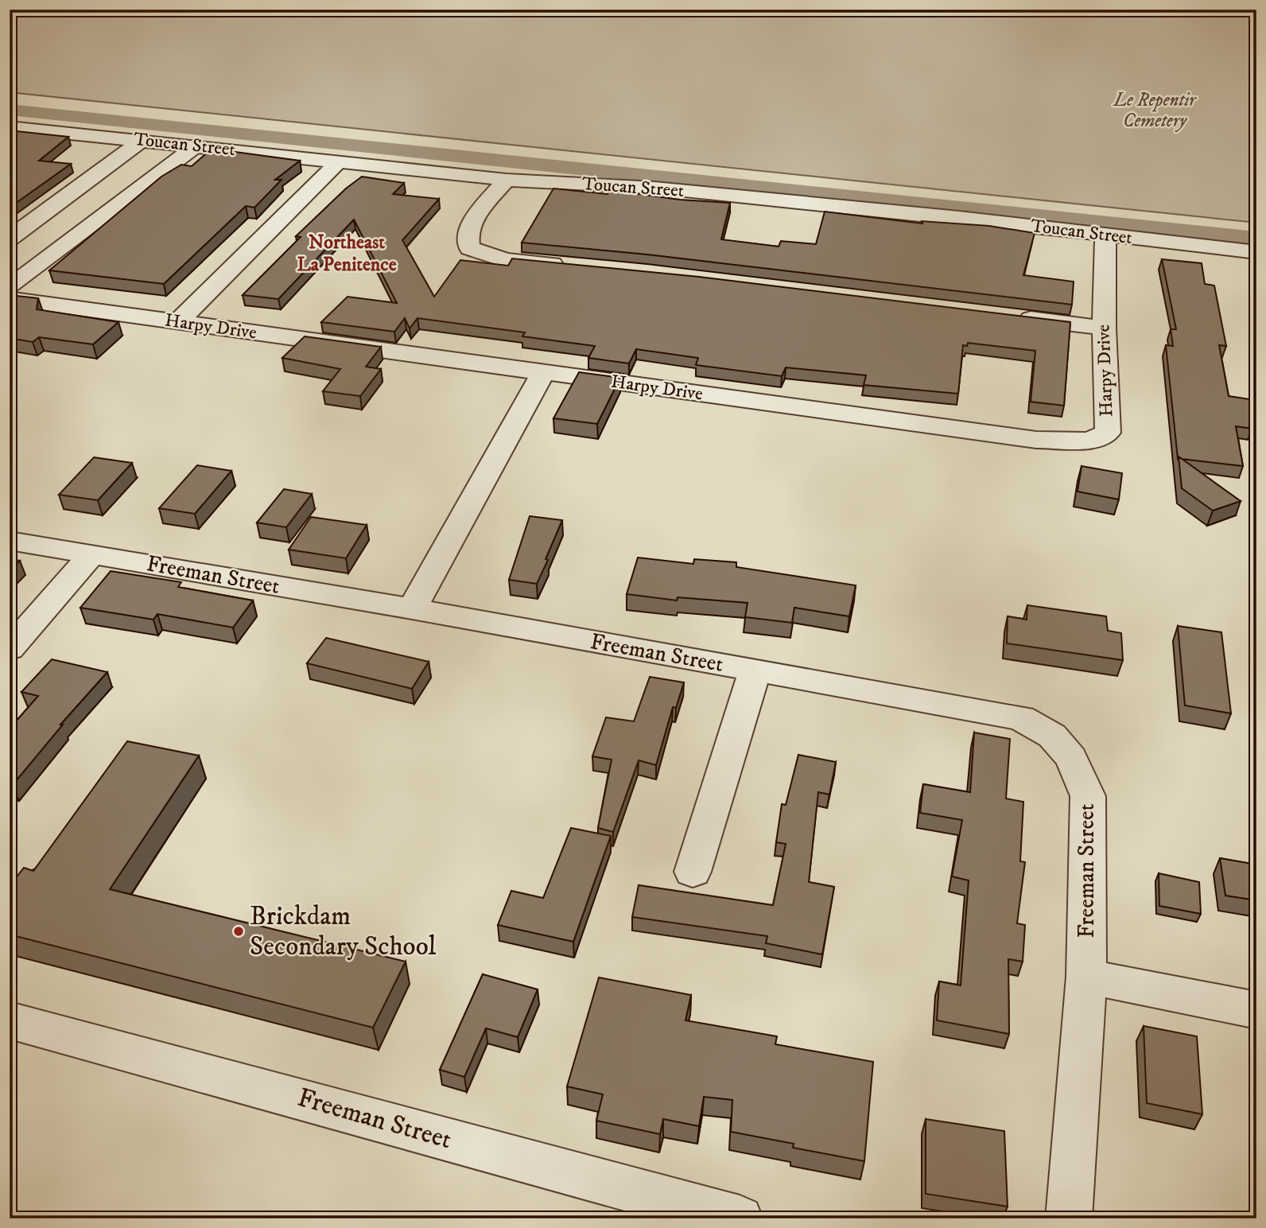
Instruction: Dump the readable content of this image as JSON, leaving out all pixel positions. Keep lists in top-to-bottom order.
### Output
{
  "streets": {
    "street": ["Toucan Street", "Harpy Drive", "Freeman Street"]
  },
  "crossings": [
    ["Toucan Street", "Harpy Drive"]
  ],
  "districts": ["Northeast La Penitence"],
  "parks": ["Le Repentir Cemetery"],
  "places": ["Brickdam Secondary School"]
}
